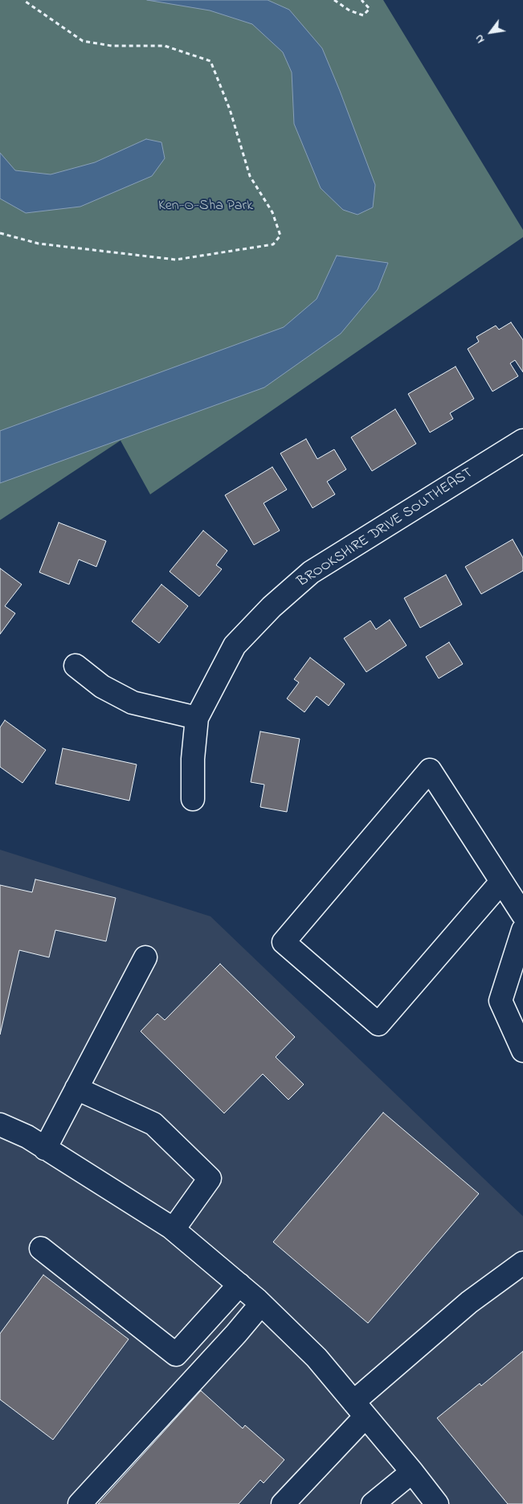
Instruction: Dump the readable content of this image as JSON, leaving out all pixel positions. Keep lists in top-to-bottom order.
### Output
{
  "streets": {
    "street": ["BROOKSHIRE DRIVE SOUTHEAST"]
  },
  "parks": ["Ken-O-Sha Park"],
  "north": "bottom left"
}
